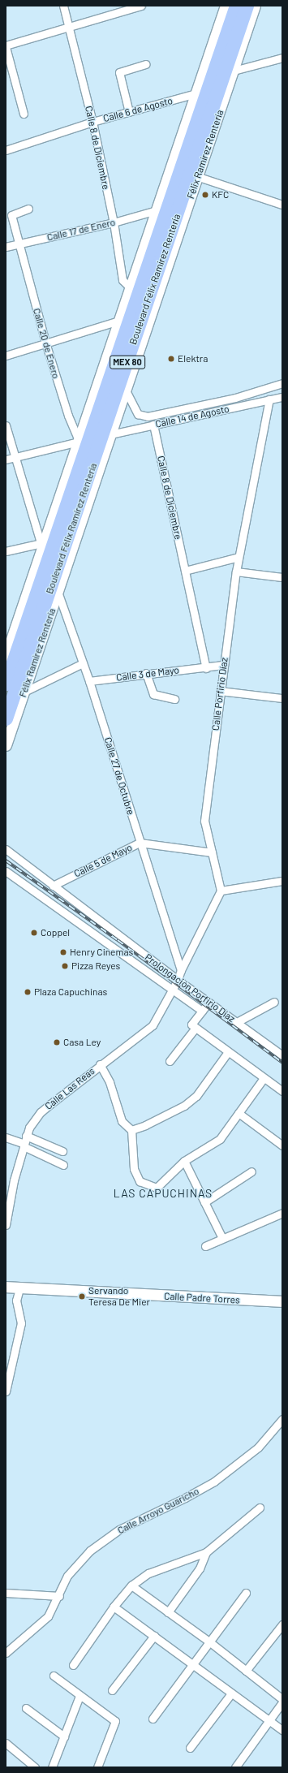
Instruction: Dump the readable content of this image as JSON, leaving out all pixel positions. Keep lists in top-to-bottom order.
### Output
{
  "streets": {
    "highway": ["Boulevard Félix Ramírez Rentería", "MEX 80"],
    "main road": ["Félix Ramírez Rentería", "Calle Padre Torres"],
    "street": [
      "Calle 6 de Agosto",
      "Calle 8 de Diciembre",
      "Calle 17 de Enero",
      "Calle 20 de Enero",
      "Calle 14 de Agosto",
      "Calle 3 de Mayo",
      "Calle Porfirio Díaz",
      "Calle 27 de Octubre",
      "Calle 5 de Mayo",
      "Prolongación Porfirio Díaz",
      "Calle Las Reas",
      "Calle Arroyo Guaricho"
    ]
  },
  "crossings": [
    ["Calle 6 de Agosto", "Calle 8 de Diciembre"],
    ["Calle 6 de Agosto", "Félix Ramírez Rentería"],
    ["Calle 8 de Diciembre", "Félix Ramírez Rentería"],
    ["Calle 8 de Diciembre", "Calle 17 de Enero"],
    ["Calle 8 de Diciembre", "Calle 14 de Agosto"],
    ["Calle 8 de Diciembre", "Calle 3 de Mayo"],
    ["Félix Ramírez Rentería", "Calle 17 de Enero"],
    ["Félix Ramírez Rentería", "Boulevard Félix Ramírez Rentería"],
    ["Félix Ramírez Rentería", "Calle 20 de Enero"],
    ["Félix Ramírez Rentería", "Calle 14 de Agosto"],
    ["Félix Ramírez Rentería", "Calle 27 de Octubre"],
    ["Calle 17 de Enero", "Calle 20 de Enero"],
    ["Boulevard Félix Ramírez Rentería", "Calle 14 de Agosto"],
    ["Boulevard Félix Ramírez Rentería", "Calle 27 de Octubre"],
    ["Calle 14 de Agosto", "Calle Porfirio Díaz"],
    ["Calle 3 de Mayo", "Calle 27 de Octubre"],
    ["Calle Porfirio Díaz", "Calle 5 de Mayo"],
    ["Calle 27 de Octubre", "Calle 5 de Mayo"],
    ["Calle 5 de Mayo", "Prolongación Porfirio Díaz"],
    ["Prolongación Porfirio Díaz", "Calle Las Reas"]
  ],
  "districts": ["LAS CAPUCHINAS"],
  "places": [
    "KFC",
    "Elektra",
    "Coppel",
    "Henry Cinemas",
    "Pizza Reyes",
    "Plaza Capuchinas",
    "Casa Ley",
    "Servando Teresa De Mier"
  ]
}
